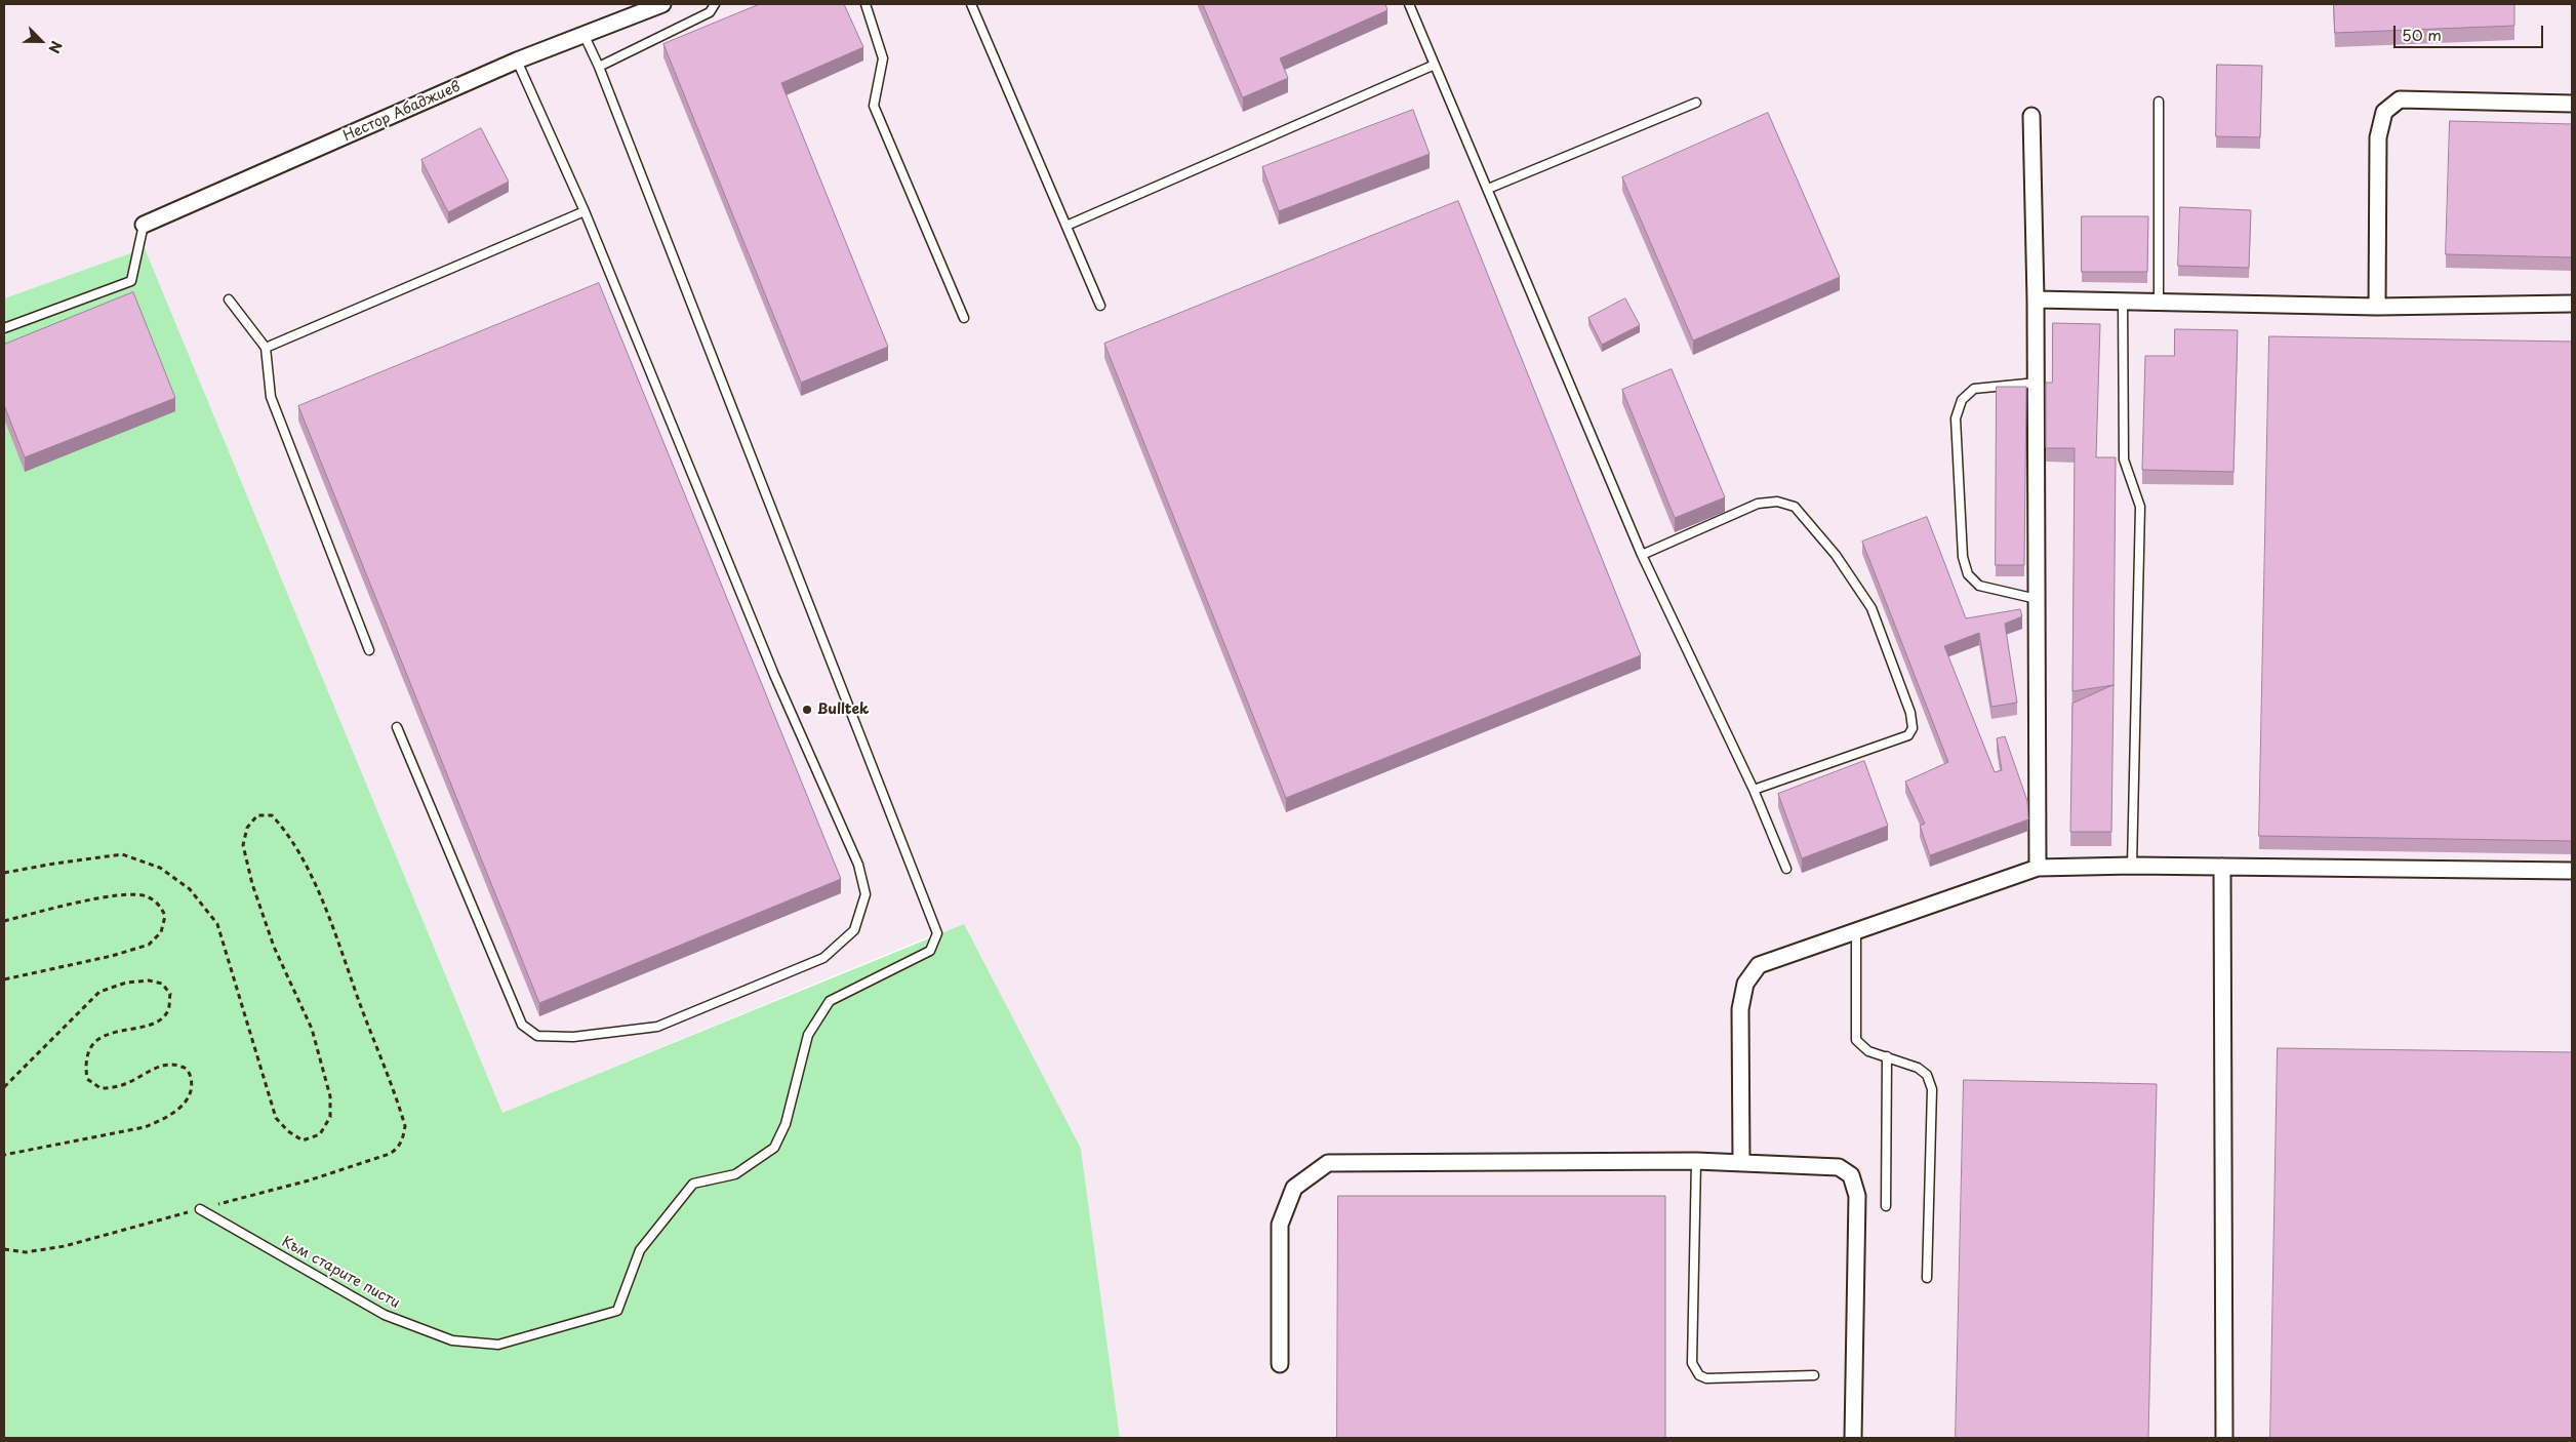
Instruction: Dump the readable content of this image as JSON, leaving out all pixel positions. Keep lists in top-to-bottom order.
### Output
{
  "streets": {
    "street": ["Нестор Абаджиев"],
    "lane": ["Към старите писти"]
  },
  "places": ["Bulltek"],
  "scale_bar": "50 m",
  "north": "bottom right"
}
